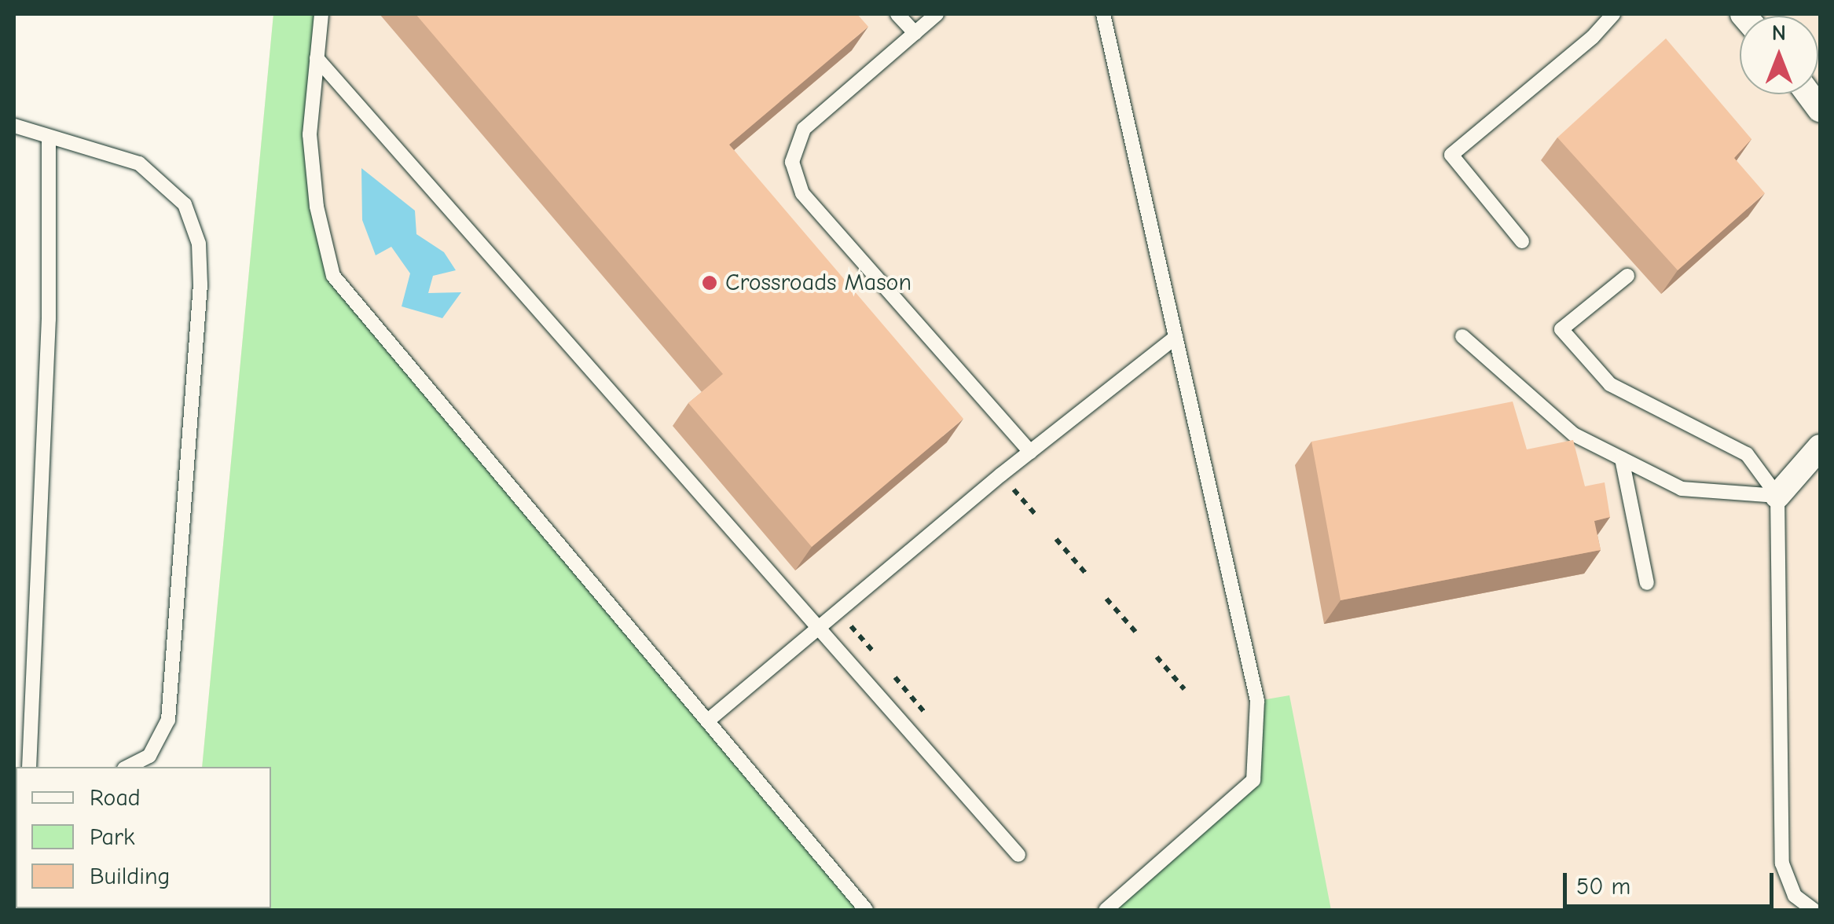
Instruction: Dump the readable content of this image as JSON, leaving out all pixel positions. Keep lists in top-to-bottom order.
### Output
{
  "places": ["Crossroads Mason"],
  "legend": ["Road", "Park", "Building"],
  "scale_bar": "50 m",
  "north": "top"
}
